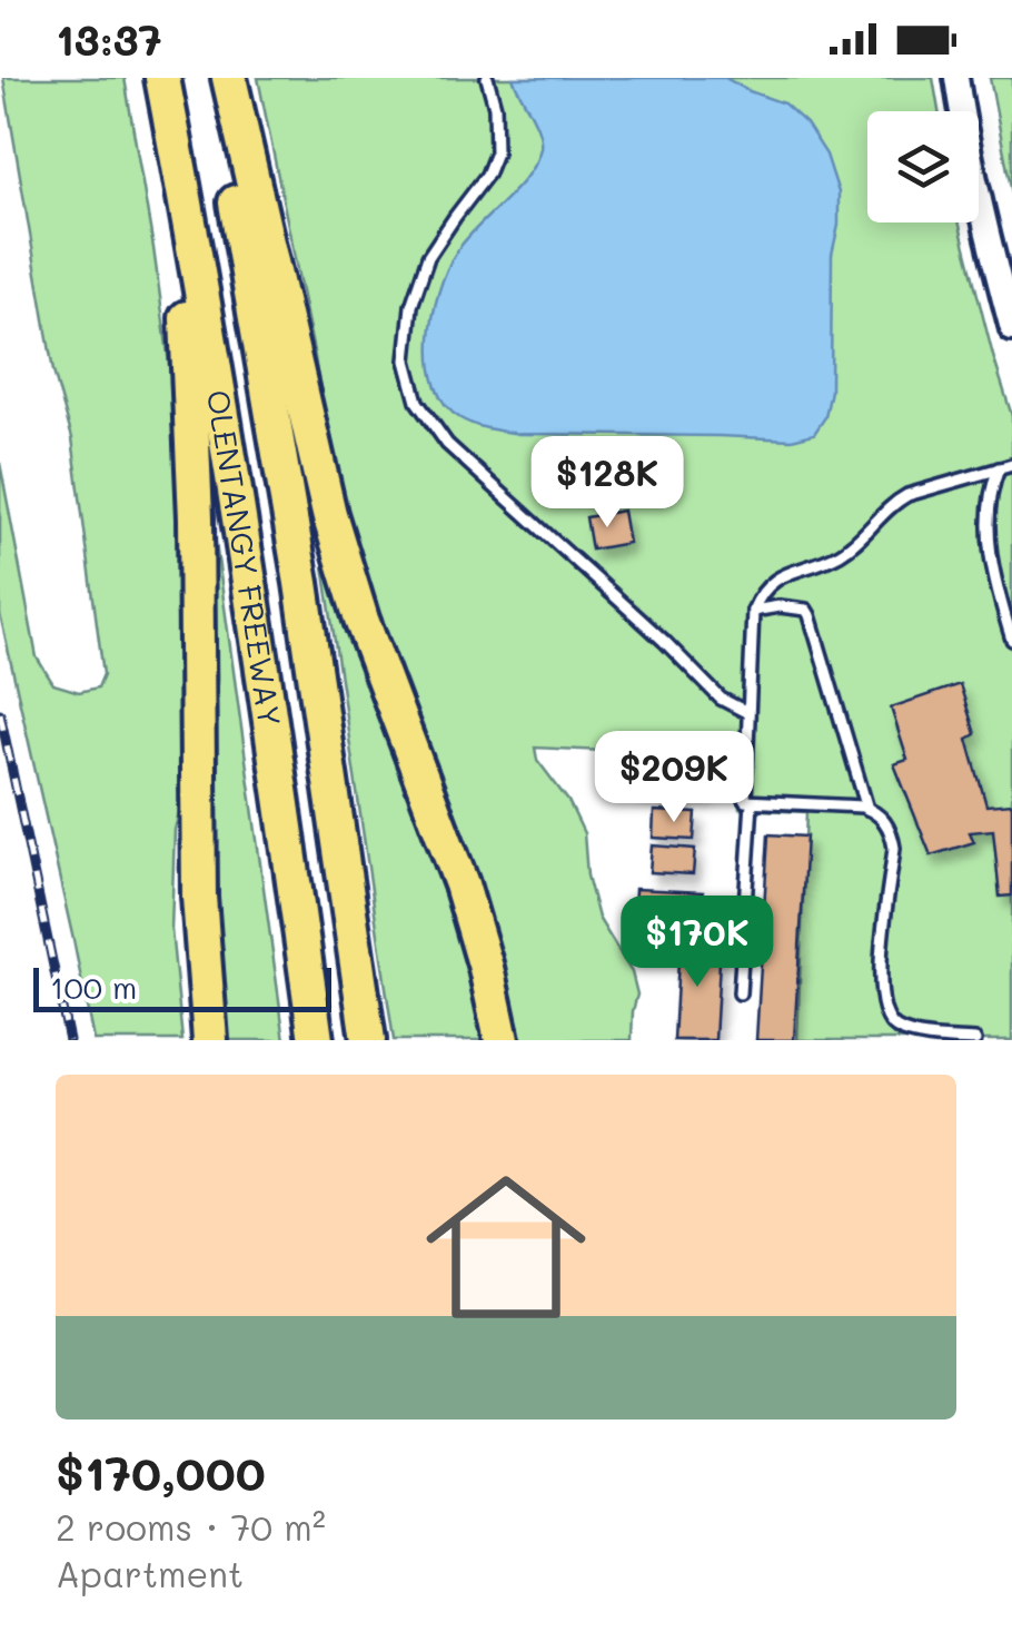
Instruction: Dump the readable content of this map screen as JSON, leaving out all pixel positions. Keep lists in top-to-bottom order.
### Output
{
  "streets": {
    "highway": ["OLENTANGY FREEWAY"]
  },
  "scale_bar": "100 m",
  "page": {
    "status": "13:37",
    "price": ["$128K", "$209K", "$170K"],
    "scale": "100 m",
    "list": [
      {
        "name": "$170,000",
        "note": "2 rooms · 70 m² · Apartment"
      }
    ]
  }
}
